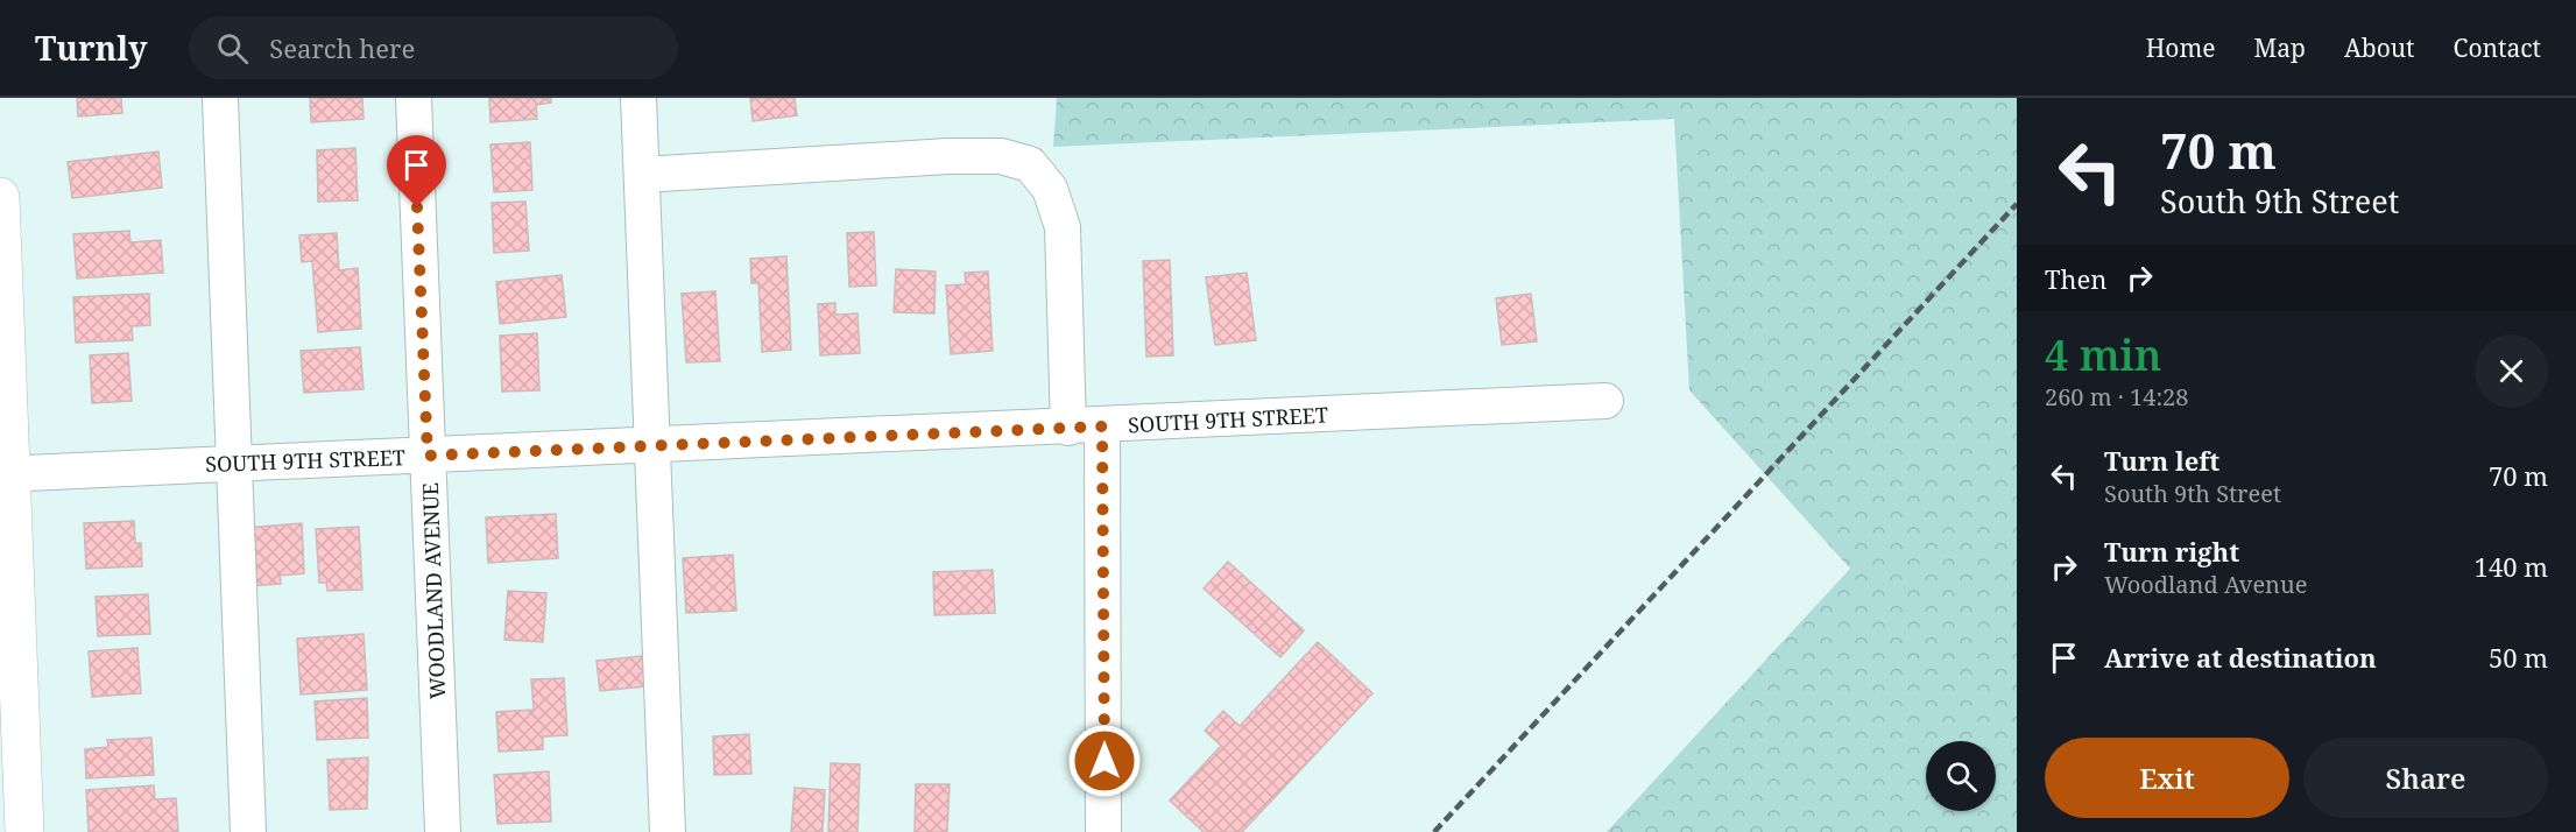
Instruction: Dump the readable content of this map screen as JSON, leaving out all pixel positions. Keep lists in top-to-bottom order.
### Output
{
  "streets": {
    "street": ["SOUTH 9TH STREET", "WOODLAND AVENUE"]
  },
  "crossings": [
    ["SOUTH 9TH STREET", "WOODLAND AVENUE"]
  ],
  "page": {
    "header": "Turnly",
    "search": "Search here",
    "nav": [
      "Home",
      "Map",
      "About",
      "Contact"
    ],
    "turn": ["70 m", "South 9th Street"],
    "then": "Then",
    "heading": ["4 min", "260 m · 14:28"],
    "list": [
      {
        "name": "Turn left",
        "note": "South 9th Street",
        "value": "70 m"
      },
      {
        "name": "Turn right",
        "note": "Woodland Avenue",
        "value": "140 m"
      },
      {
        "name": "Arrive at destination",
        "value": "50 m"
      }
    ],
    "buttons": ["Exit", "Share"]
  }
}
